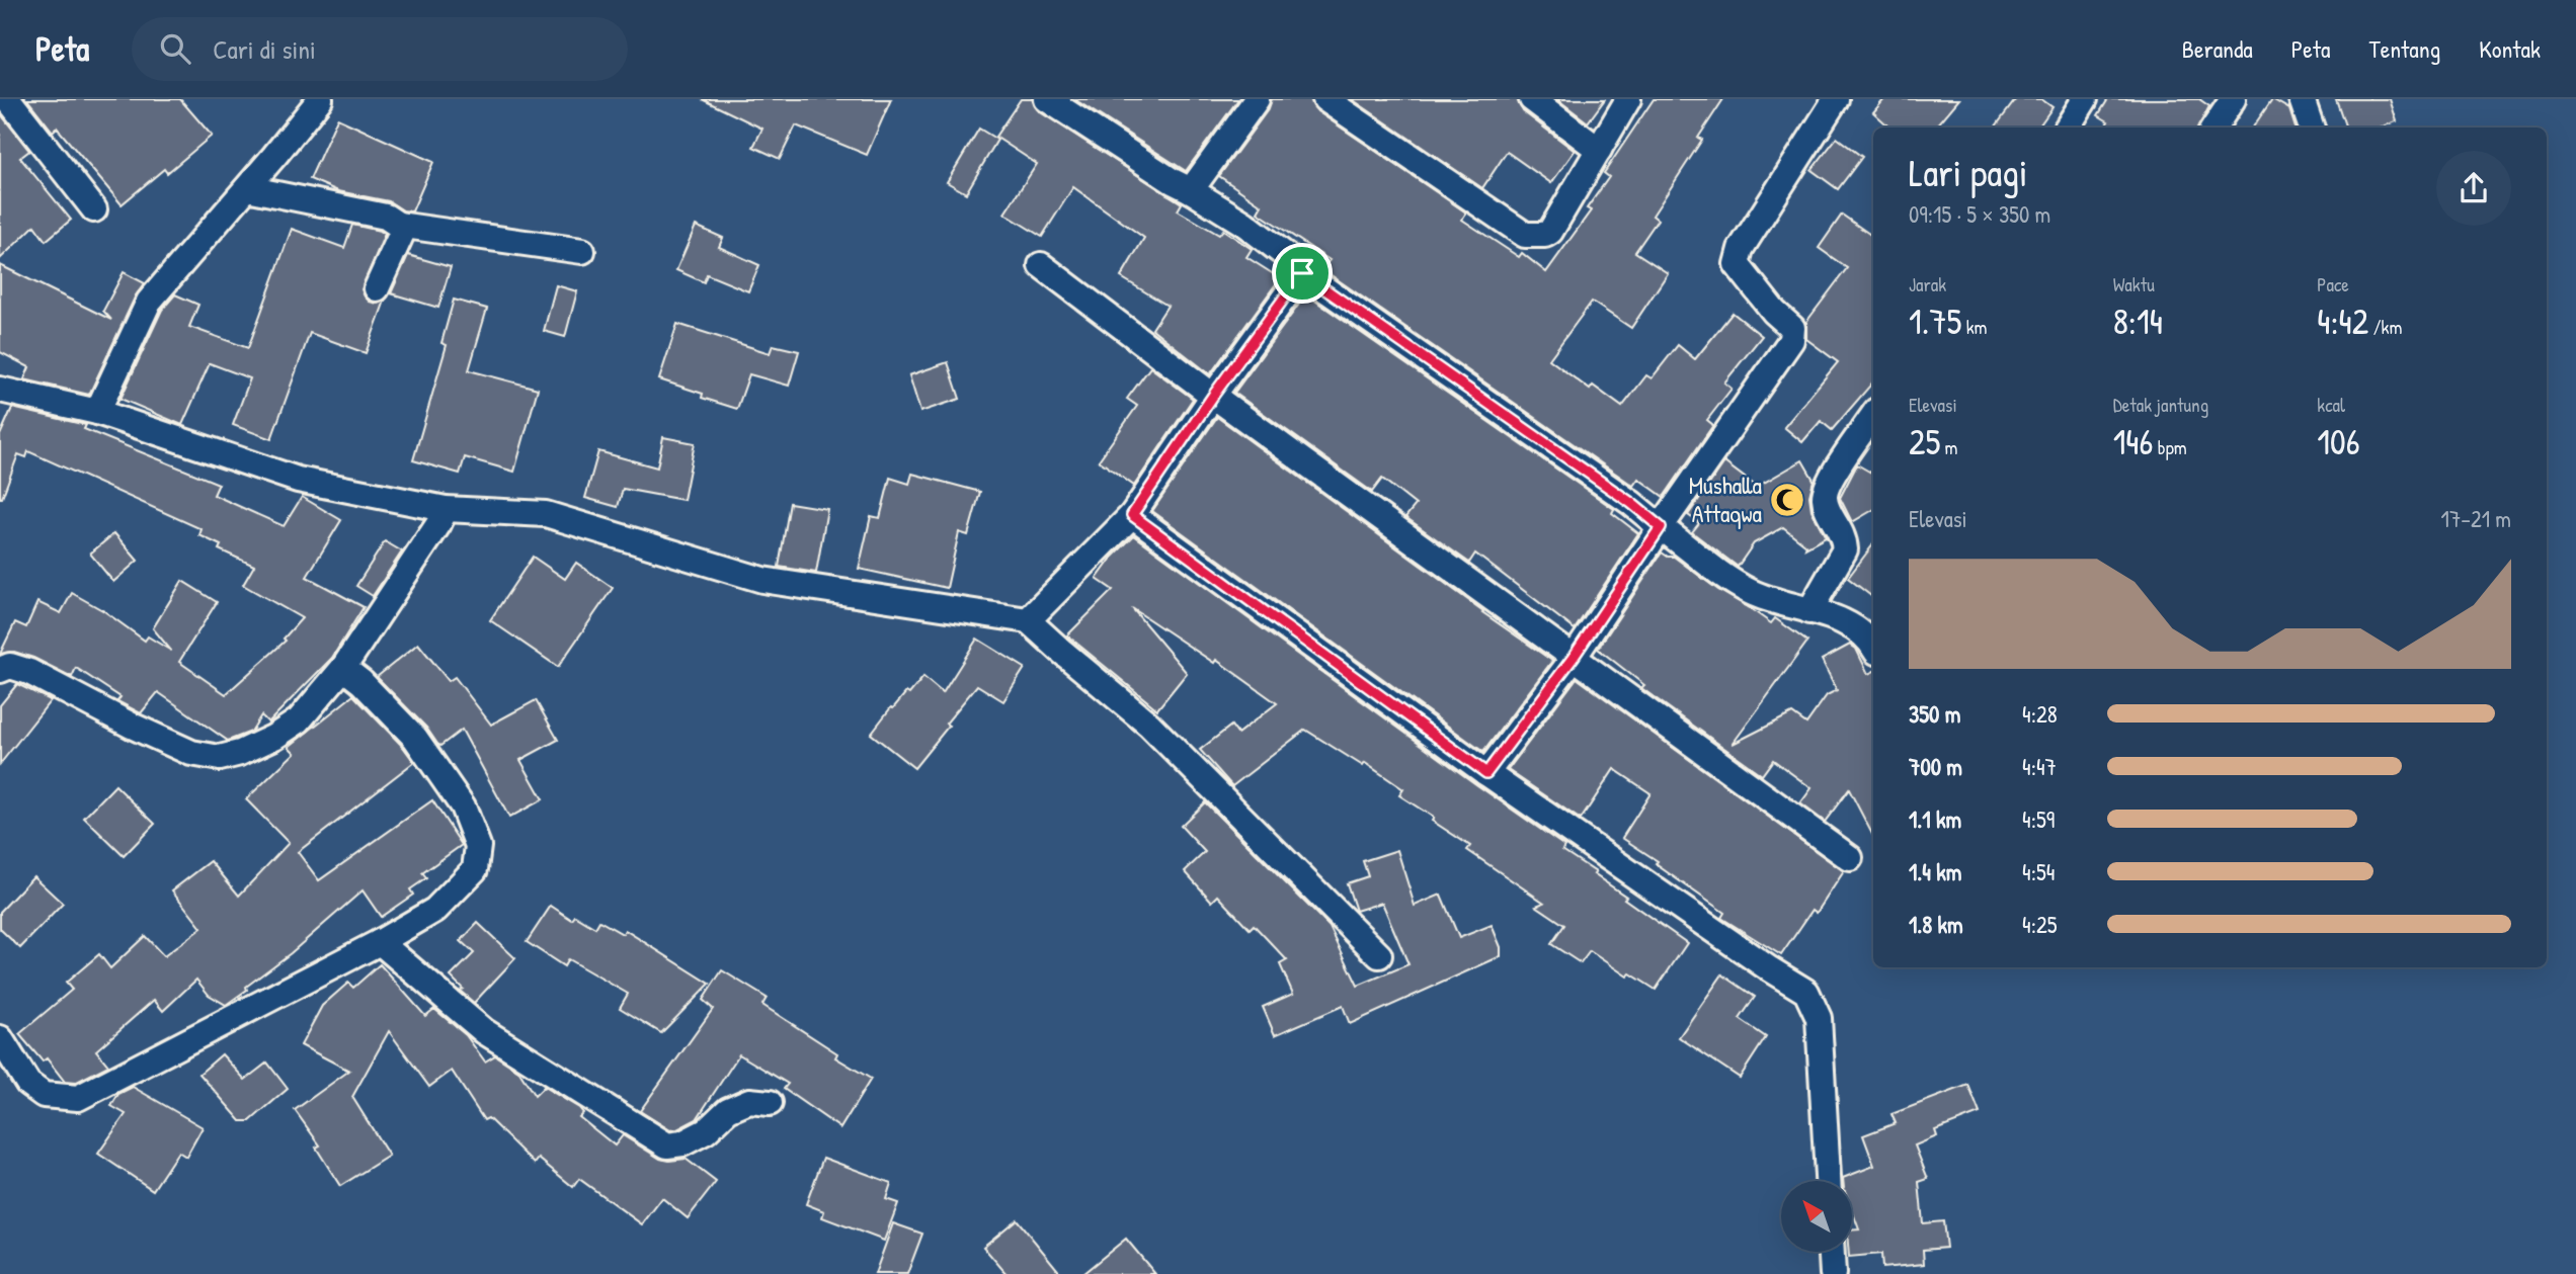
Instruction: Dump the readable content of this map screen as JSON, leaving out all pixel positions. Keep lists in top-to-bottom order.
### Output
{
  "places": {
    "mosque": ["Mushalla Attaqwa"]
  },
  "north": "top left",
  "page": {
    "header": "Peta",
    "search": "Cari di sini",
    "nav": [
      "Beranda",
      "Peta",
      "Tentang",
      "Kontak"
    ],
    "heading": ["Lari pagi", "09:15 · 5 × 350 m"],
    "stats": [
      ["Jarak", "1.75 km"],
      ["Waktu", "8:14"],
      ["Pace", "4:42 /km"],
      ["Elevasi", "25 m"],
      ["Detak jantung", "146 bpm"],
      ["kcal", "106"]
    ],
    "chart": ["Elevasi", "17–21 m"],
    "list": [
      {
        "name": "350 m",
        "note": "4:28"
      },
      {
        "name": "700 m",
        "note": "4:47"
      },
      {
        "name": "1.1 km",
        "note": "4:59"
      },
      {
        "name": "1.4 km",
        "note": "4:54"
      },
      {
        "name": "1.8 km",
        "note": "4:25"
      }
    ]
  }
}
